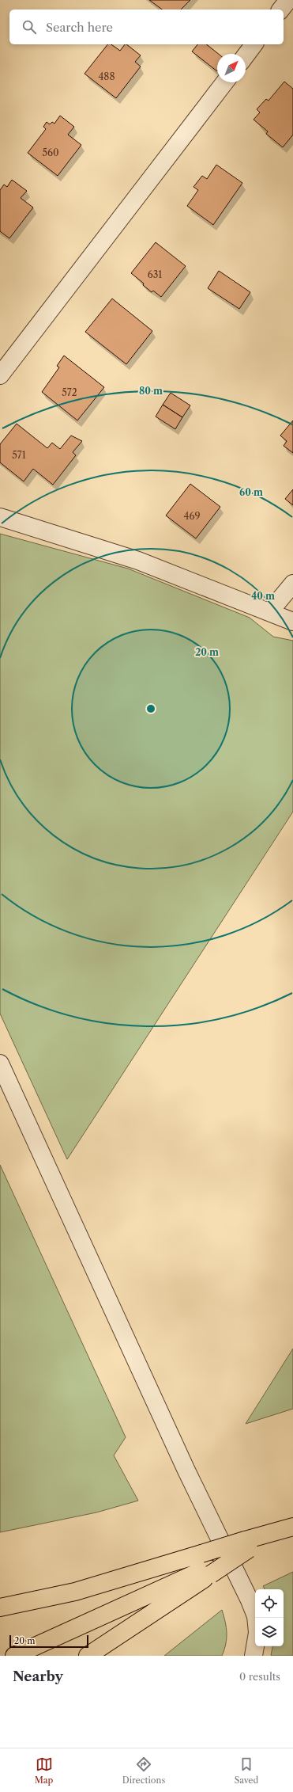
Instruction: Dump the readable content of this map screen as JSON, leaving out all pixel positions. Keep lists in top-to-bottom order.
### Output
{
  "house_numbers": [
    "488",
    "560",
    "631",
    "572",
    "571",
    "469"
  ],
  "scale_bar": "20 m",
  "north": "top right",
  "page": {
    "search": "Search here",
    "scale": "20 m",
    "heading": ["Nearby", "0 results"],
    "nav": ["Map", "Directions", "Saved"]
  },
  "rings": [
    "80 m",
    "60 m",
    "40 m",
    "20 m"
  ]
}
